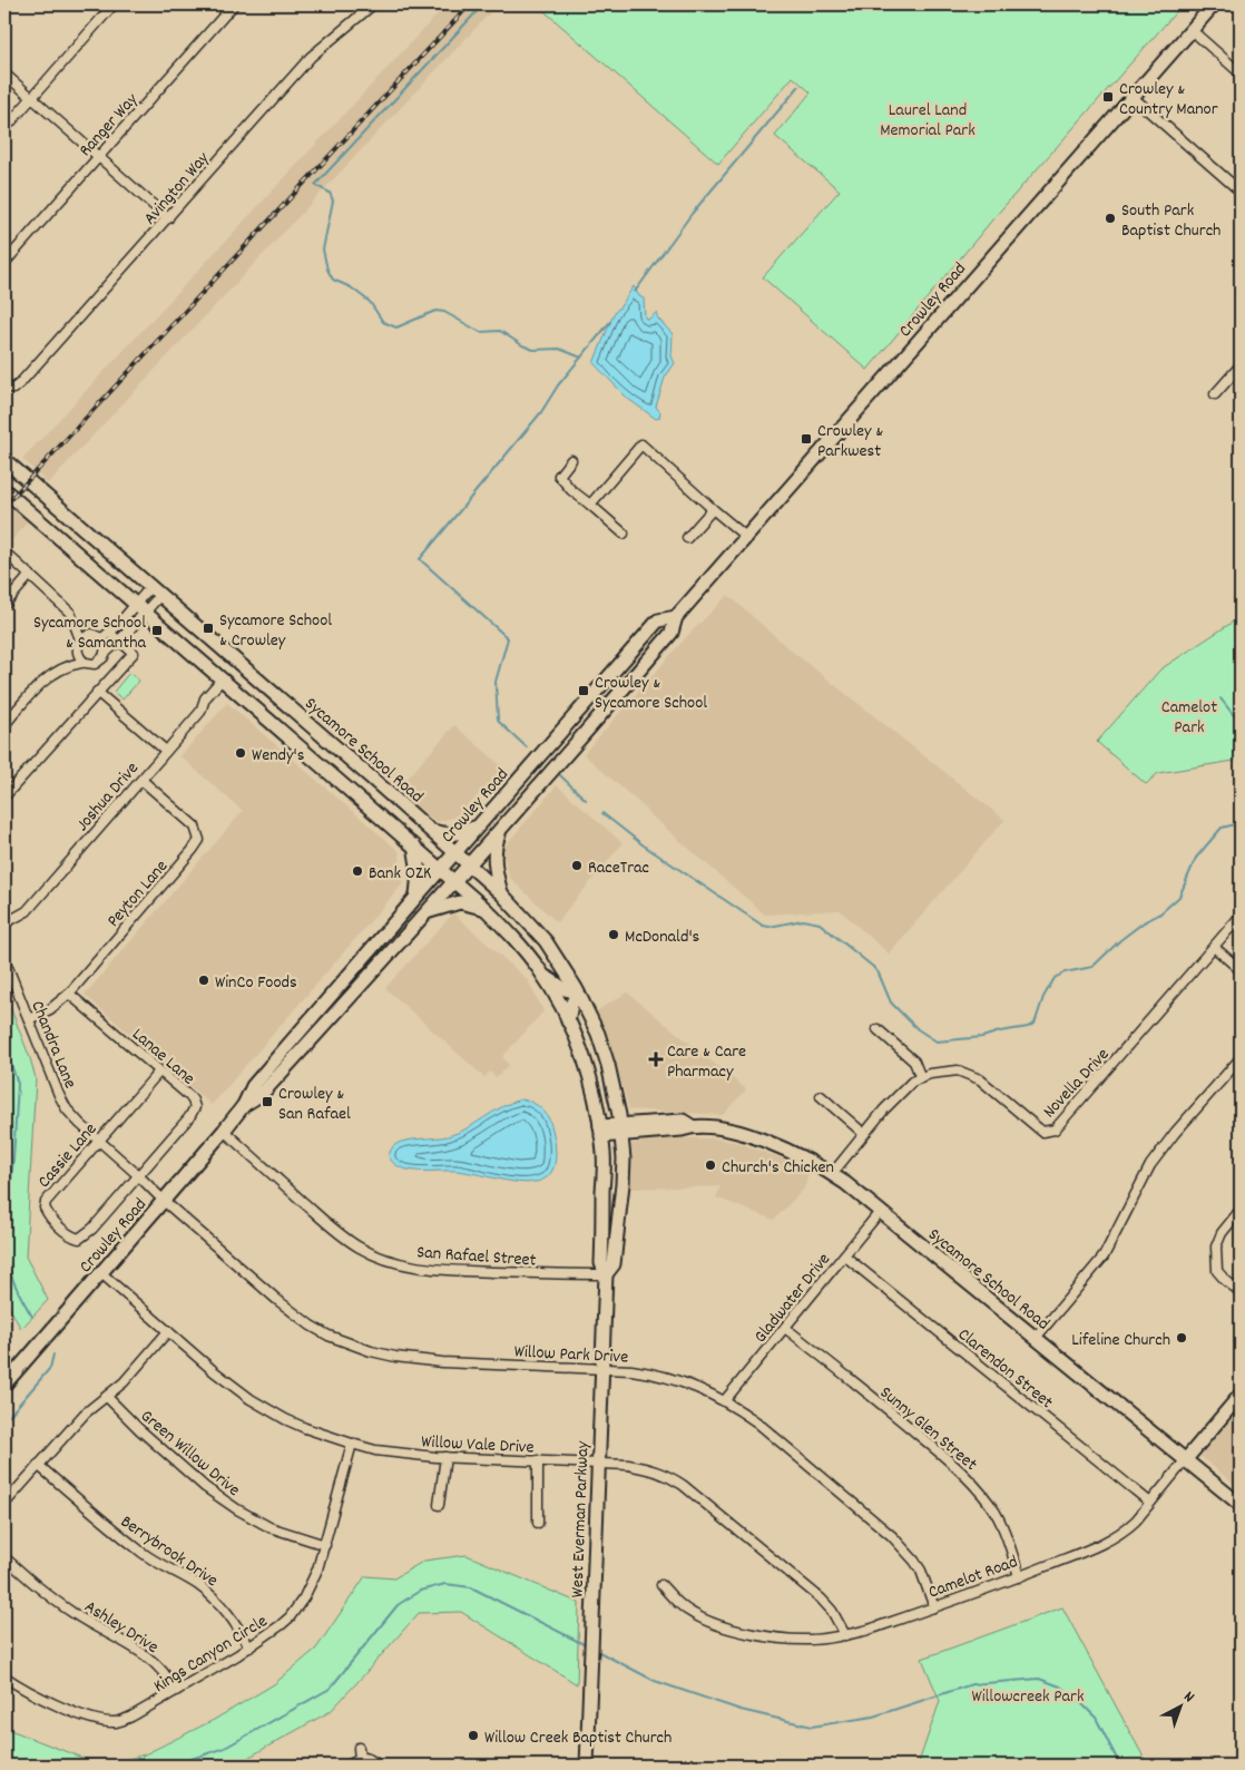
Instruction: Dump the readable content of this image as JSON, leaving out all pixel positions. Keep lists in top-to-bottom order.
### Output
{
  "streets": {
    "main road": [
      "Crowley Road",
      "Sycamore School Road",
      "West Everman Parkway",
      "Camelot Road"
    ],
    "street": [
      "Ranger Way",
      "Avington Way",
      "Joshua Drive",
      "Peyton Lane",
      "Chandra Lane",
      "Lanae Lane",
      "Novella Drive",
      "Cassie Lane",
      "San Rafael Street",
      "Gladwater Drive",
      "Willow Park Drive",
      "Clarendon Street",
      "Sunny Glen Street",
      "Willow Vale Drive",
      "Green Willow Drive",
      "Berrybrook Drive",
      "Ashley Drive",
      "Kings Canyon Circle"
    ]
  },
  "crossings": [
    ["Crowley Road", "Sycamore School Road"],
    ["Crowley Road", "Chandra Lane"],
    ["Crowley Road", "San Rafael Street"],
    ["Crowley Road", "Willow Park Drive"],
    ["Crowley Road", "Willow Vale Drive"],
    ["Sycamore School Road", "Novella Drive"],
    ["Sycamore School Road", "Gladwater Drive"],
    ["Sycamore School Road", "West Everman Parkway"],
    ["Sycamore School Road", "Camelot Road"],
    ["Joshua Drive", "Peyton Lane"],
    ["Peyton Lane", "Chandra Lane"],
    ["Peyton Lane", "Lanae Lane"],
    ["Chandra Lane", "Lanae Lane"],
    ["Chandra Lane", "Cassie Lane"],
    ["Chandra Lane", "Willow Park Drive"],
    ["Lanae Lane", "Cassie Lane"],
    ["San Rafael Street", "West Everman Parkway"],
    ["Gladwater Drive", "Willow Park Drive"],
    ["Gladwater Drive", "Clarendon Street"],
    ["Gladwater Drive", "Sunny Glen Street"],
    ["Willow Park Drive", "West Everman Parkway"],
    ["Willow Park Drive", "Camelot Road"],
    ["Clarendon Street", "Camelot Road"],
    ["Sunny Glen Street", "Camelot Road"],
    ["Willow Vale Drive", "West Everman Parkway"],
    ["Willow Vale Drive", "Camelot Road"],
    ["Willow Vale Drive", "Kings Canyon Circle"],
    ["Green Willow Drive", "Kings Canyon Circle"],
    ["Berrybrook Drive", "Kings Canyon Circle"],
    ["Ashley Drive", "Kings Canyon Circle"]
  ],
  "parks": ["Laurel Land Memorial Park", "Camelot Park", "Willowcreek Park"],
  "places": {
    "transit": [
      "Crowley & Country Manor",
      "Crowley & Parkwest",
      "Sycamore School & Crowley",
      "Sycamore School & Samantha",
      "Crowley & Sycamore School",
      "Crowley & San Rafael"
    ],
    "other": [
      "South Park Baptist Church",
      "Wendy's",
      "RaceTrac",
      "Bank OZK",
      "McDonald's",
      "WinCo Foods",
      "Church's Chicken",
      "Lifeline Church",
      "Willow Creek Baptist Church"
    ],
    "health": ["Care & Care Pharmacy"]
  },
  "north": "top right"
}
